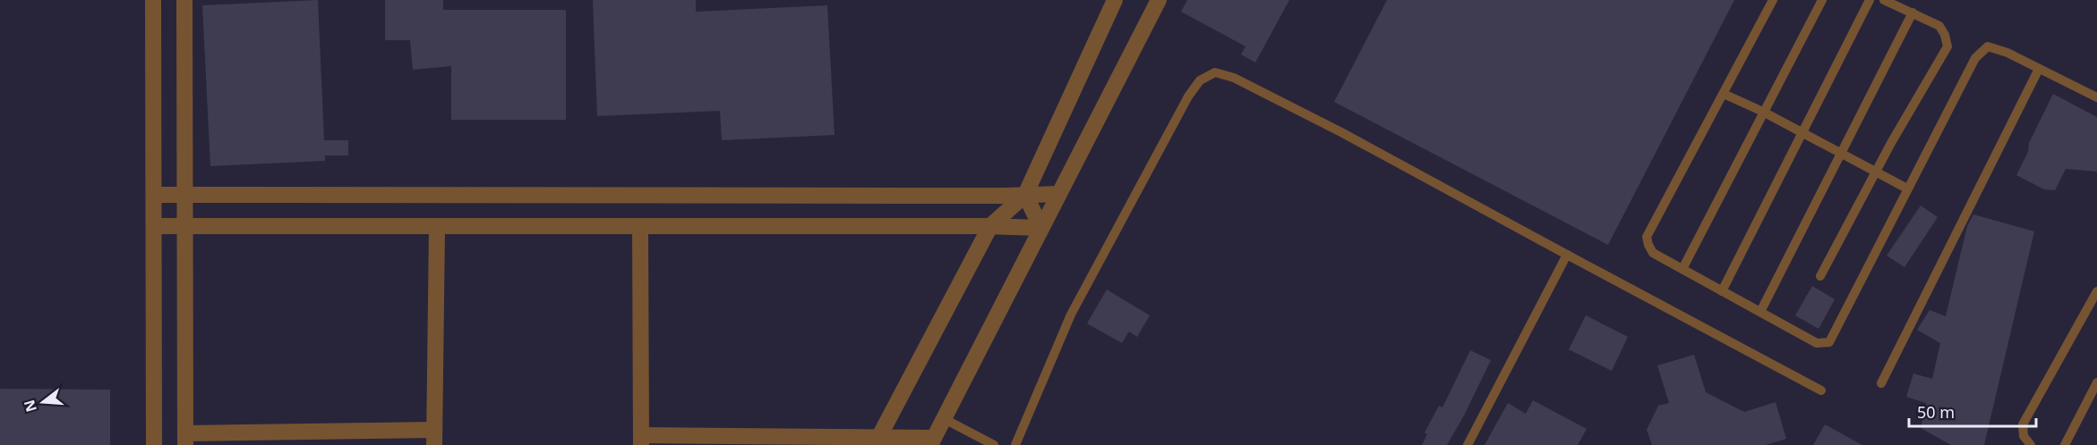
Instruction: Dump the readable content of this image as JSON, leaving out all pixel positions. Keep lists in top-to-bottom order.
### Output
{
  "scale_bar": "50 m",
  "north": "left"
}
